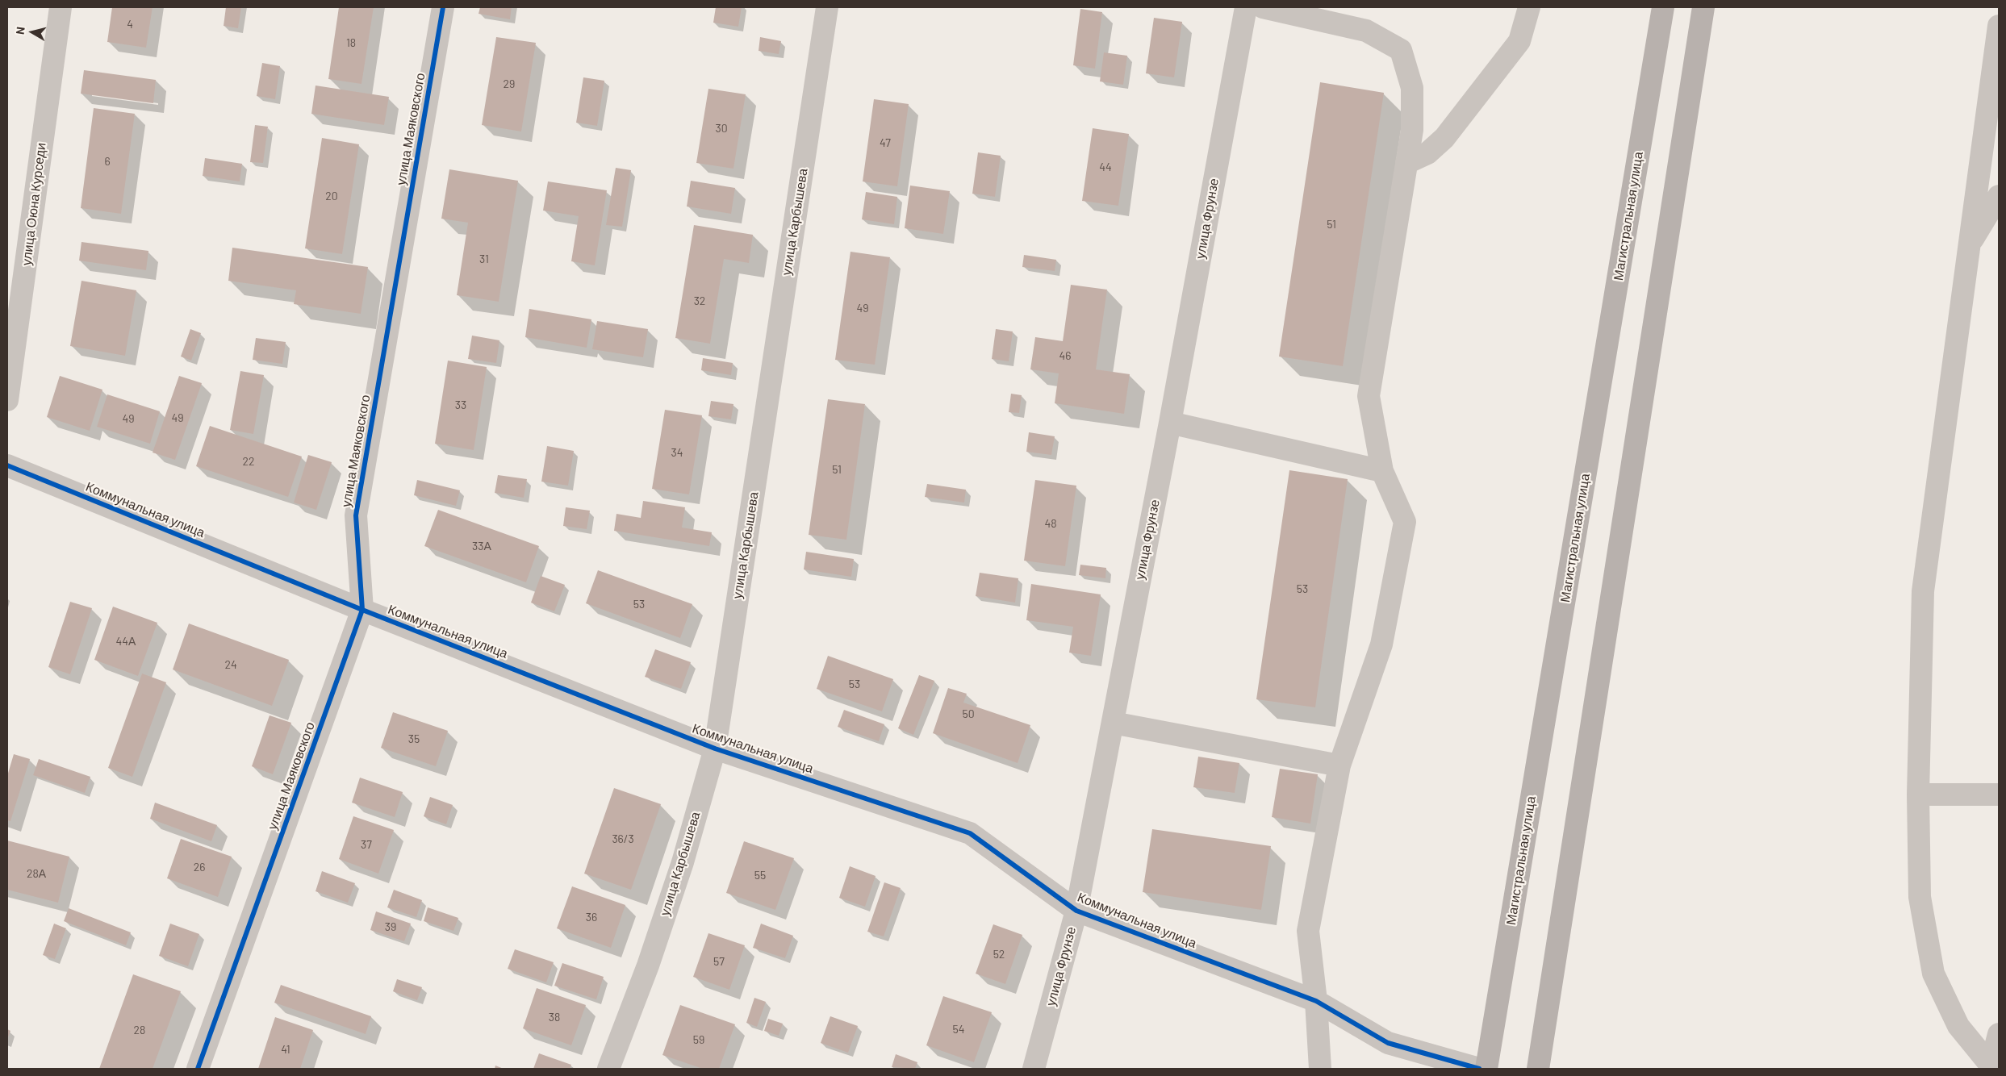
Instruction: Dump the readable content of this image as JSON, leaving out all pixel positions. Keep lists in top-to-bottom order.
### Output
{
  "streets": {
    "main road": ["Магистральная улица"],
    "street": [
      "улица Маяковского",
      "улица Оюна Курседи",
      "улица Фрунзе",
      "улица Карбышева",
      "Коммунальная улица"
    ]
  },
  "crossings": [
    ["улица Маяковского", "Коммунальная улица"],
    ["улица Фрунзе", "Коммунальная улица"],
    ["улица Карбышева", "Коммунальная улица"]
  ],
  "house_numbers": [
    "4",
    "18",
    "29",
    "30",
    "47",
    "6",
    "44",
    "20",
    "51",
    "31",
    "32",
    "49",
    "46",
    "33",
    "49",
    "49",
    "34",
    "22",
    "51",
    "48",
    "33А",
    "53",
    "53",
    "44А",
    "24",
    "53",
    "50",
    "35",
    "36/3",
    "37",
    "26",
    "28А",
    "55",
    "36",
    "39",
    "52",
    "57",
    "38",
    "54",
    "28",
    "59",
    "41"
  ],
  "north": "left"
}
